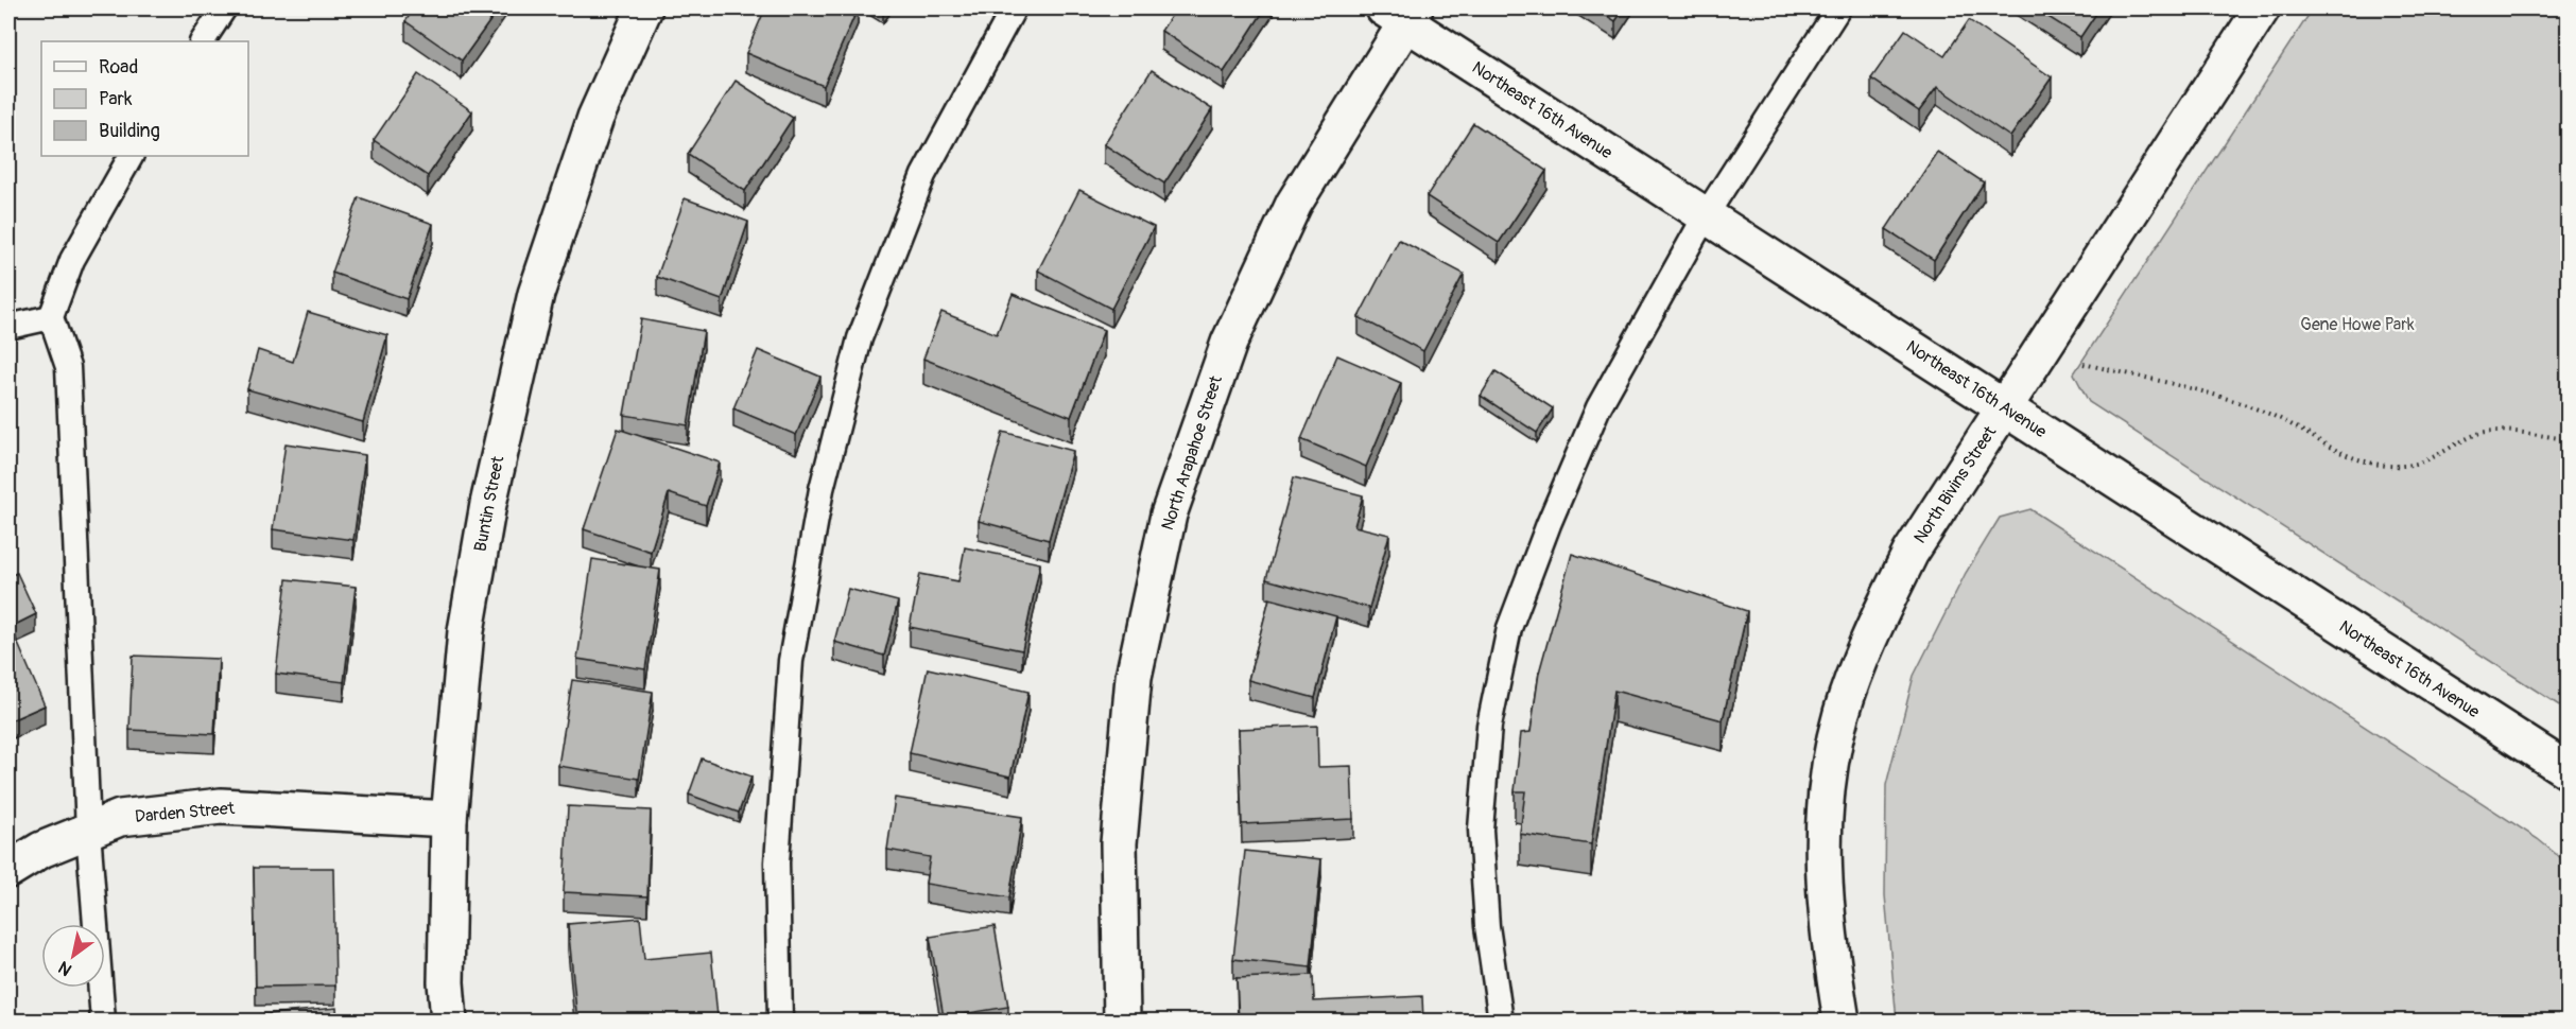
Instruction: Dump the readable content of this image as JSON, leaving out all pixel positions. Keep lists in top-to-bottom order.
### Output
{
  "streets": {
    "street": [
      "Northeast 16th Avenue",
      "North Arapahoe Street",
      "North Bivins Street",
      "Buntin Street",
      "Darden Street"
    ]
  },
  "crossings": [
    ["Northeast 16th Avenue", "North Arapahoe Street"],
    ["Northeast 16th Avenue", "North Bivins Street"],
    ["Buntin Street", "Darden Street"]
  ],
  "parks": ["Gene Howe Park"],
  "legend": ["Road", "Park", "Building"],
  "north": "bottom left"
}
